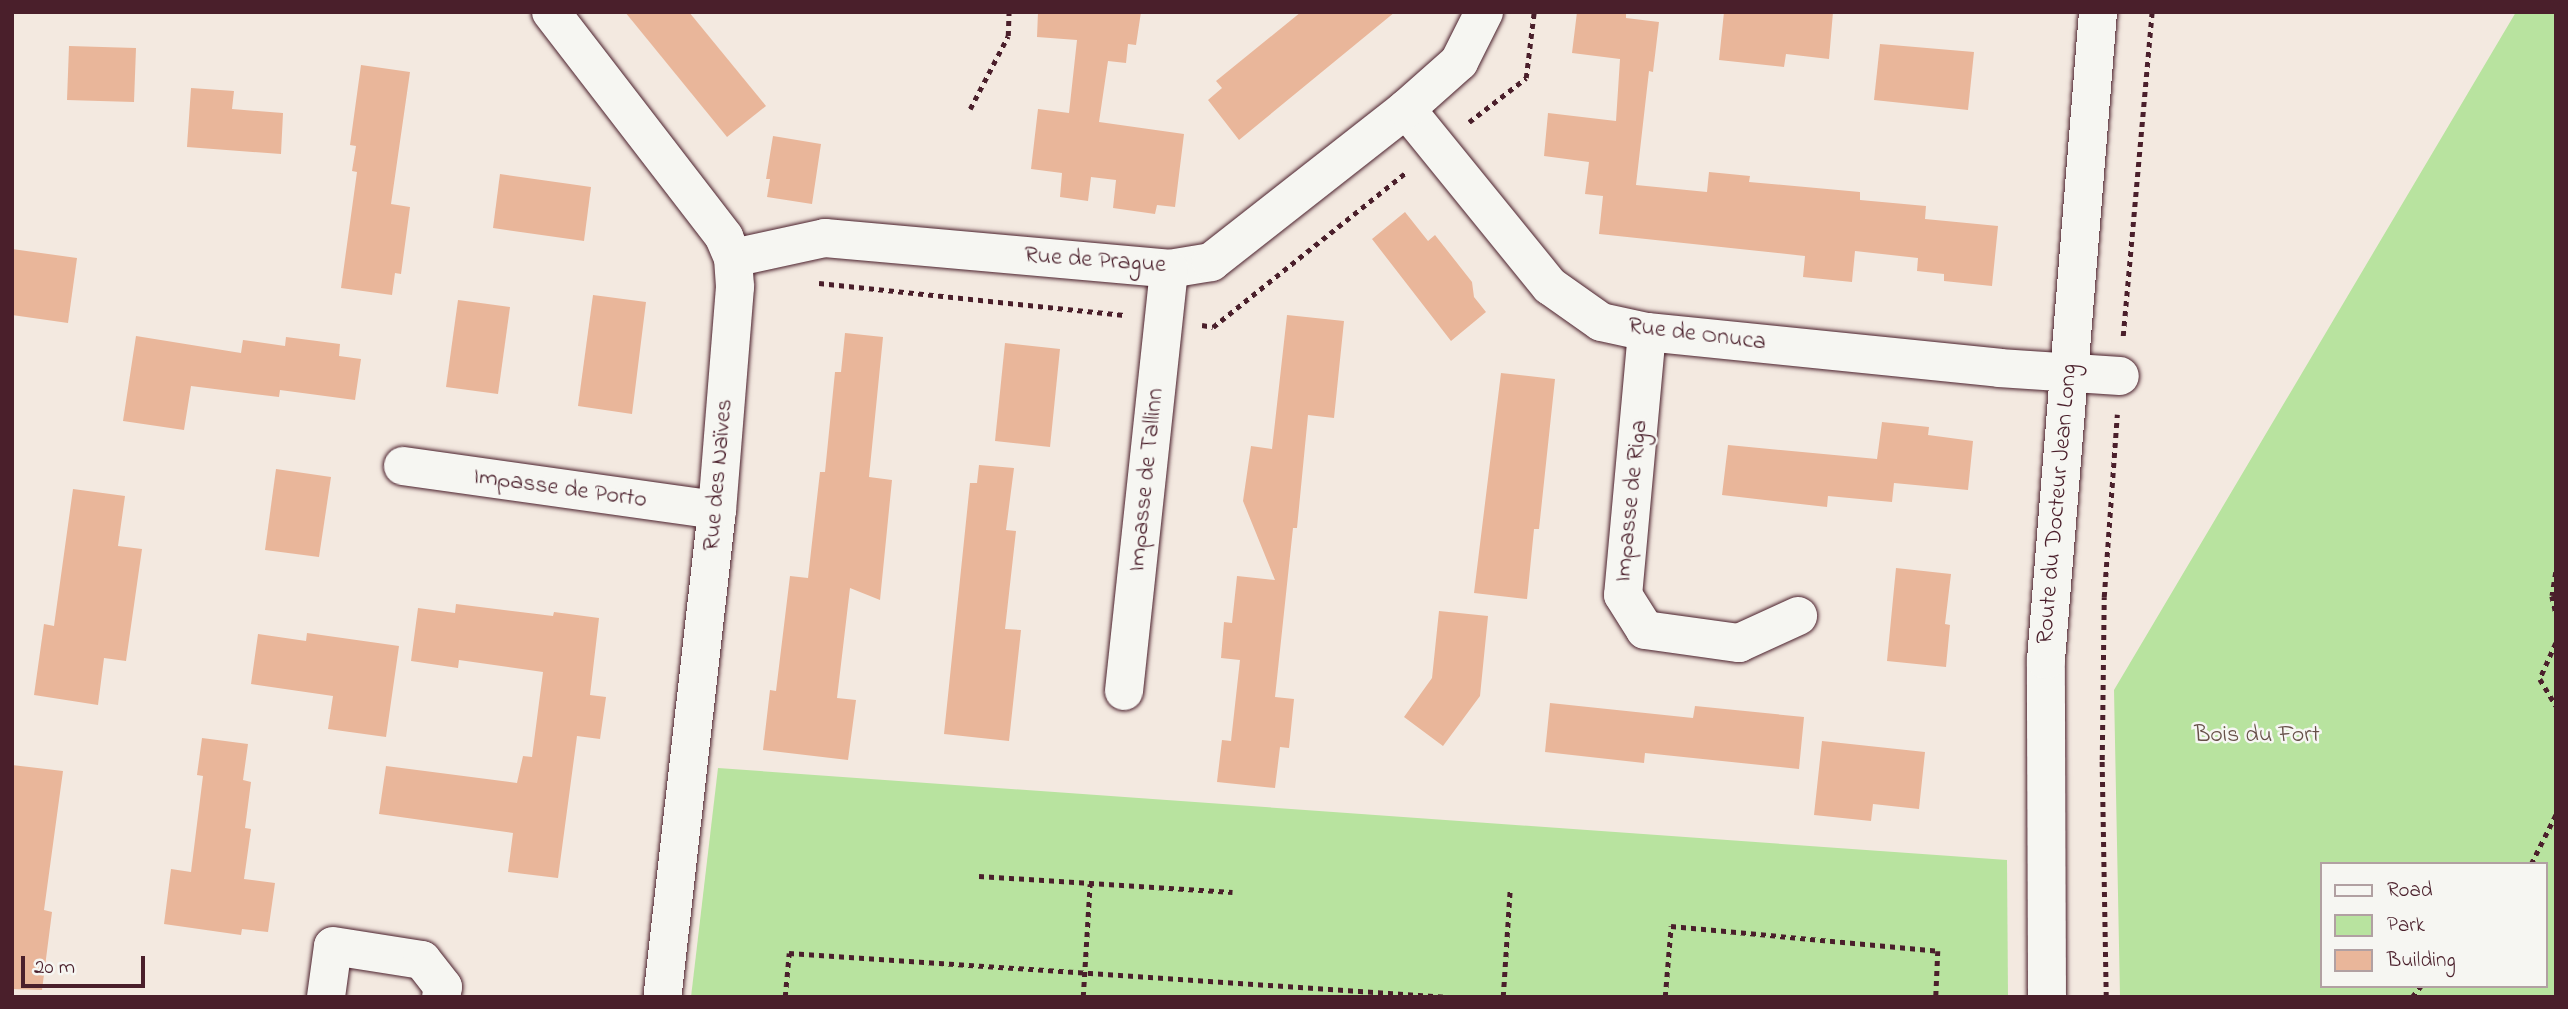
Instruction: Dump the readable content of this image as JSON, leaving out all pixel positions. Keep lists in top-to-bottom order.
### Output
{
  "streets": {
    "street": [
      "Rue de Prague",
      "Rue de Onuca",
      "Rue des Naïves",
      "Impasse de Tallinn",
      "Impasse de Porto",
      "Impasse de Riga",
      "Route du Docteur Jean Long"
    ]
  },
  "crossings": [
    ["Rue de Prague", "Rue de Onuca"],
    ["Rue de Prague", "Rue des Naïves"],
    ["Rue de Prague", "Impasse de Tallinn"],
    ["Rue de Onuca", "Impasse de Riga"],
    ["Rue de Onuca", "Route du Docteur Jean Long"],
    ["Rue des Naïves", "Impasse de Porto"]
  ],
  "parks": ["Bois du Fort"],
  "legend": ["Road", "Park", "Building"],
  "scale_bar": "20 m"
}
